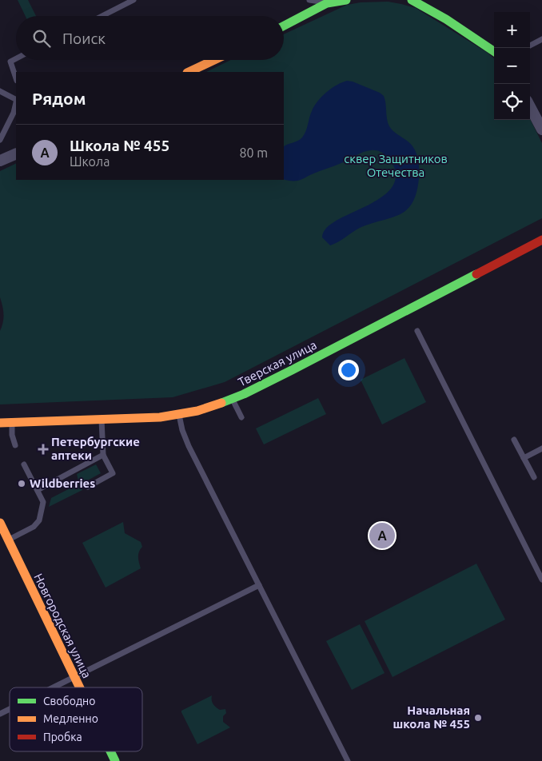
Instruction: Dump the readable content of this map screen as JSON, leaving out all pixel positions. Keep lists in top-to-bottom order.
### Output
{
  "streets": {
    "street": ["Тверская улица", "Новгородская улица"]
  },
  "parks": ["сквер Защитников Отечества"],
  "places": {
    "health": ["Петербургские аптеки"],
    "other": ["Wildberries", "Начальная школа № 455"]
  },
  "legend": ["Свободно", "Медленно", "Пробка"],
  "page": {
    "map_buttons": ["+", "−"],
    "search": "Поиск",
    "heading": "Рядом",
    "list": [
      {
        "mark": "A",
        "name": "Школа № 455",
        "note": "Школа",
        "value": "80 m"
      }
    ],
    "pins": "A"
  }
}
